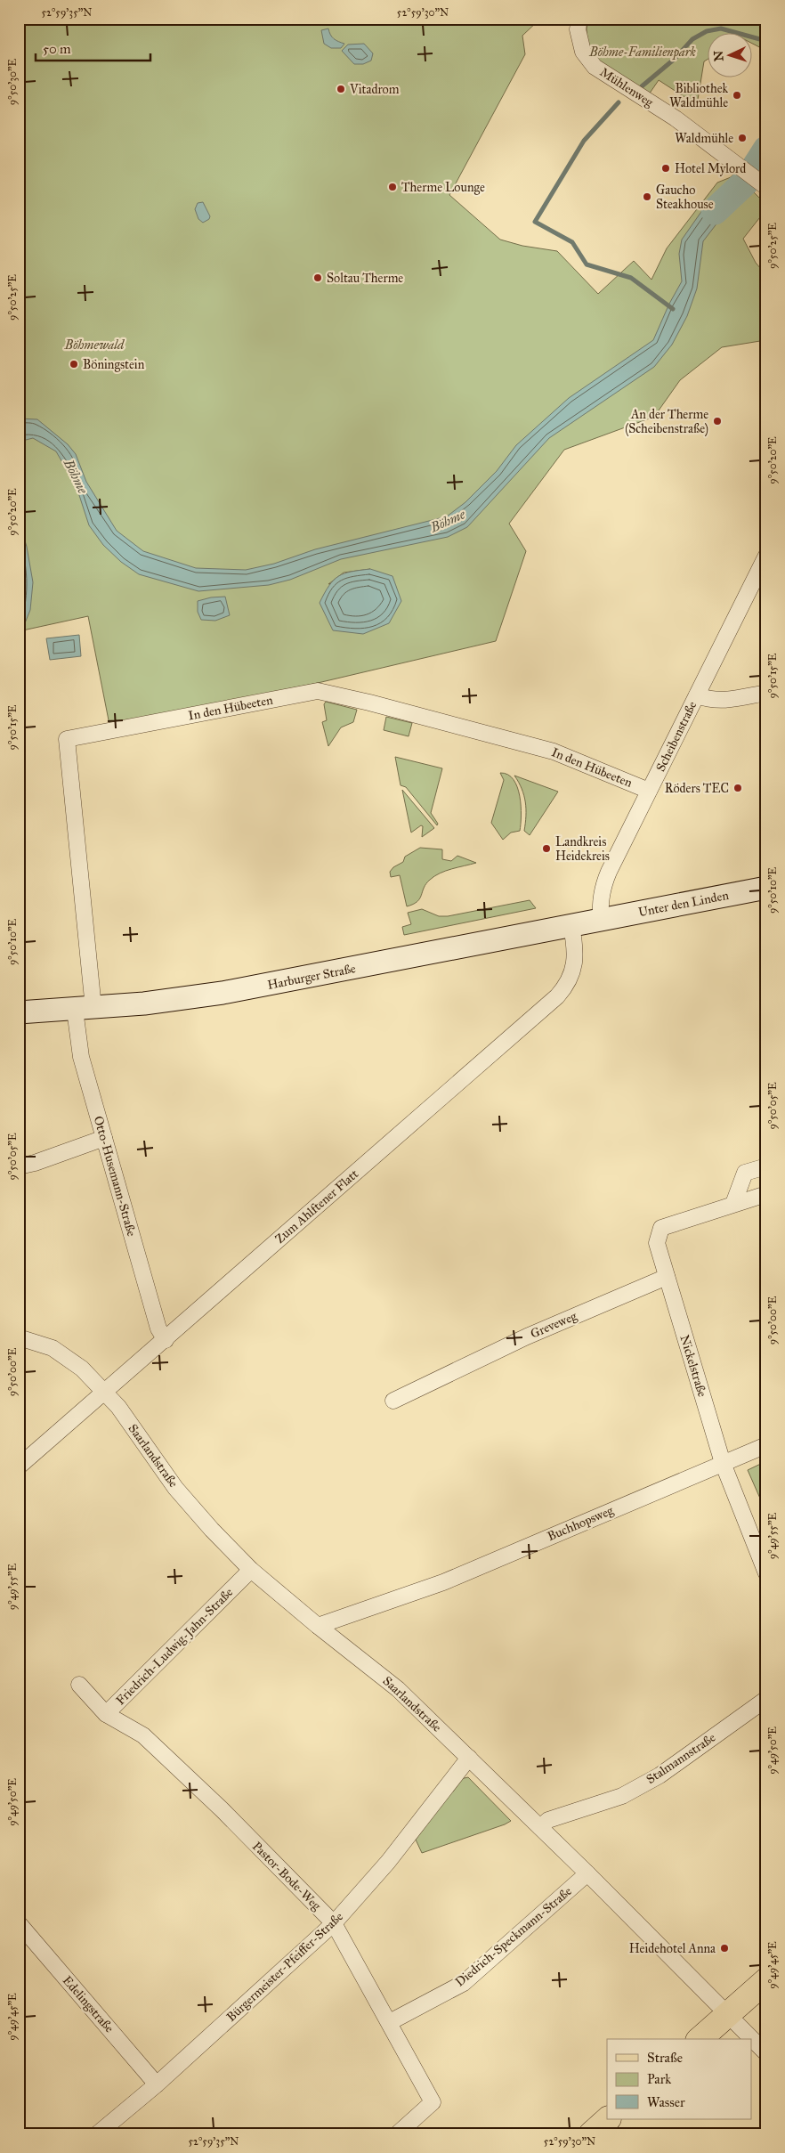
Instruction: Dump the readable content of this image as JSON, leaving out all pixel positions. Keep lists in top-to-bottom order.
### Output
{
  "streets": {
    "main road": ["Unter den Linden", "Harburger Straße"],
    "street": [
      "Mühlenweg",
      "In den Hübeeten",
      "Scheibenstraße",
      "Otto-Husemann-Straße",
      "Zum Ahlftener Flatt",
      "Greveweg",
      "Nickelstraße",
      "Saarlandstraße",
      "Buchhopsweg",
      "Friedrich-Ludwig-Jahn-Straße",
      "Stalmannstraße",
      "Pastor-Bode-Weg",
      "Diedrich-Speckmann-Straße",
      "Bürgermeister-Pfeiffer-Straße",
      "Edelingstraße"
    ]
  },
  "crossings": [
    ["In den Hübeeten", "Scheibenstraße"],
    ["In den Hübeeten", "Harburger Straße"],
    ["In den Hübeeten", "Otto-Husemann-Straße"],
    ["Scheibenstraße", "Unter den Linden"],
    ["Scheibenstraße", "Harburger Straße"],
    ["Unter den Linden", "Harburger Straße"],
    ["Harburger Straße", "Otto-Husemann-Straße"],
    ["Harburger Straße", "Zum Ahlftener Flatt"],
    ["Otto-Husemann-Straße", "Zum Ahlftener Flatt"],
    ["Zum Ahlftener Flatt", "Saarlandstraße"],
    ["Greveweg", "Nickelstraße"],
    ["Nickelstraße", "Buchhopsweg"],
    ["Saarlandstraße", "Buchhopsweg"],
    ["Saarlandstraße", "Friedrich-Ludwig-Jahn-Straße"],
    ["Saarlandstraße", "Stalmannstraße"],
    ["Saarlandstraße", "Diedrich-Speckmann-Straße"],
    ["Saarlandstraße", "Bürgermeister-Pfeiffer-Straße"],
    ["Friedrich-Ludwig-Jahn-Straße", "Pastor-Bode-Weg"],
    ["Pastor-Bode-Weg", "Diedrich-Speckmann-Straße"],
    ["Pastor-Bode-Weg", "Bürgermeister-Pfeiffer-Straße"],
    ["Bürgermeister-Pfeiffer-Straße", "Edelingstraße"]
  ],
  "water": ["Böhme"],
  "parks": ["Böhme-Familienpark", "Böhmewald"],
  "places": [
    "Vitadrom",
    "Bibliothek Waldmühle",
    "Waldmühle",
    "Hotel Mylord",
    "Therme Lounge",
    "Gaucho Steakhouse",
    "Soltau Therme",
    "Böningstein",
    "An der Therme (Scheibenstraße)",
    "Röders TEC",
    "Landkreis Heidekreis",
    "Heidehotel Anna"
  ],
  "legend": ["Straße", "Park", "Wasser"],
  "scale_bar": "50 m",
  "north": "left",
  "coordinates": [
    "52°59'35\"N",
    "52°59'30\"N",
    "9°50'30\"E",
    "9°50'25\"E",
    "9°50'20\"E",
    "9°50'15\"E",
    "9°50'10\"E",
    "9°50'05\"E",
    "9°50'00\"E",
    "9°49'55\"E",
    "9°49'50\"E",
    "9°49'45\"E"
  ]
}
